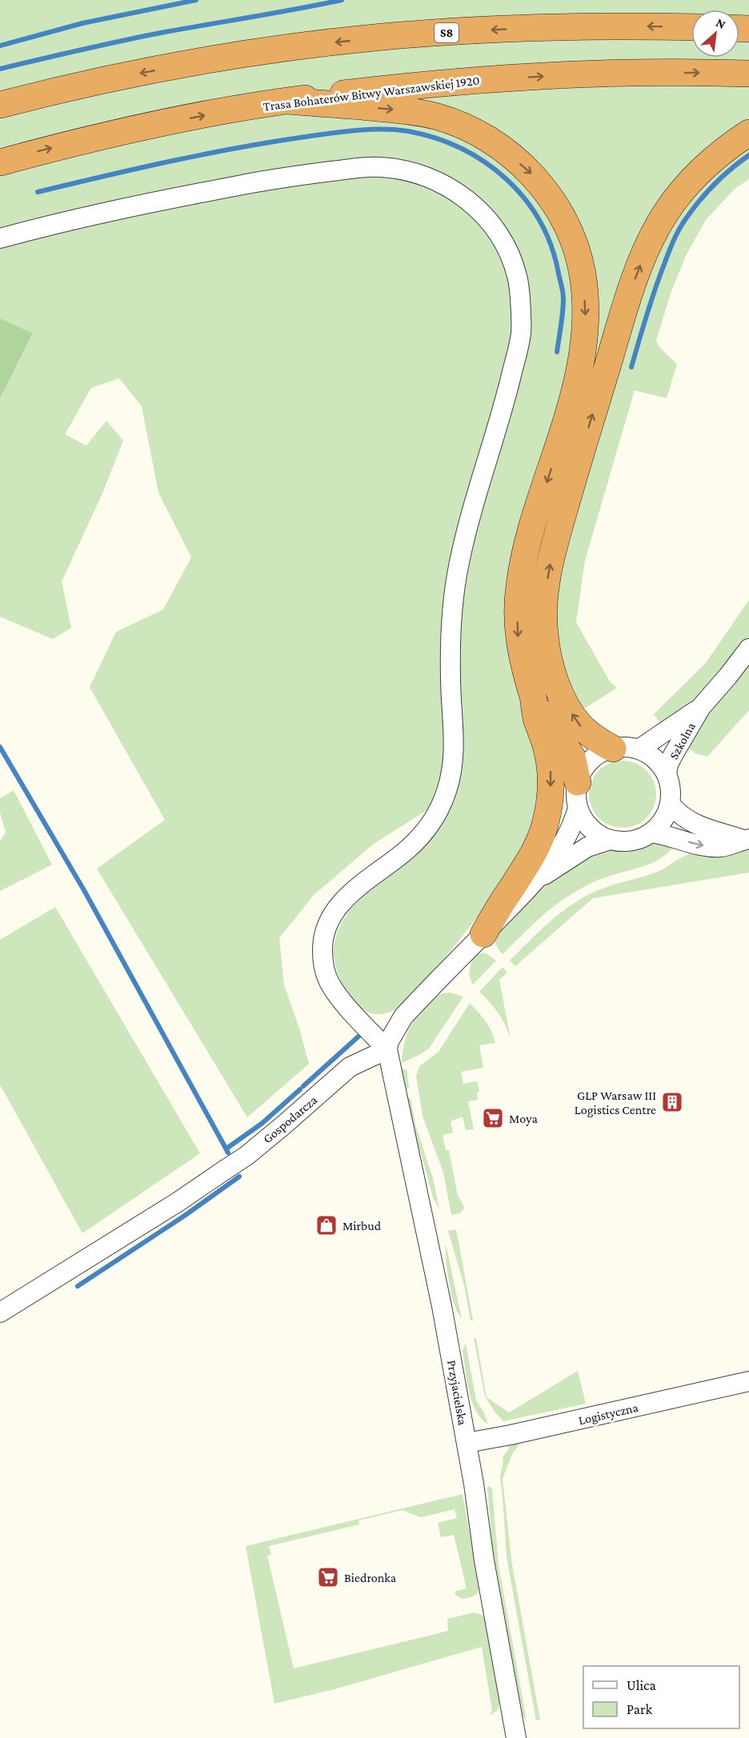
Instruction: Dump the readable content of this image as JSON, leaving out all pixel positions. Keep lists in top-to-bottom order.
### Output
{
  "streets": {
    "highway": ["S8", "Trasa Bohaterów Bitwy Warszawskiej 1920"],
    "street": [
      "Szkolna",
      "Gospodarcza",
      "Przyjacielska",
      "Logistyczna"
    ]
  },
  "crossings": [
    ["Gospodarcza", "Przyjacielska"],
    ["Przyjacielska", "Logistyczna"]
  ],
  "places": {
    "building": ["GLP Warsaw III Logistics Centre"],
    "supermarket": ["Moya", "Biedronka"],
    "shop": ["Mirbud"]
  },
  "legend": ["Ulica", "Park"],
  "north": "top right"
}
